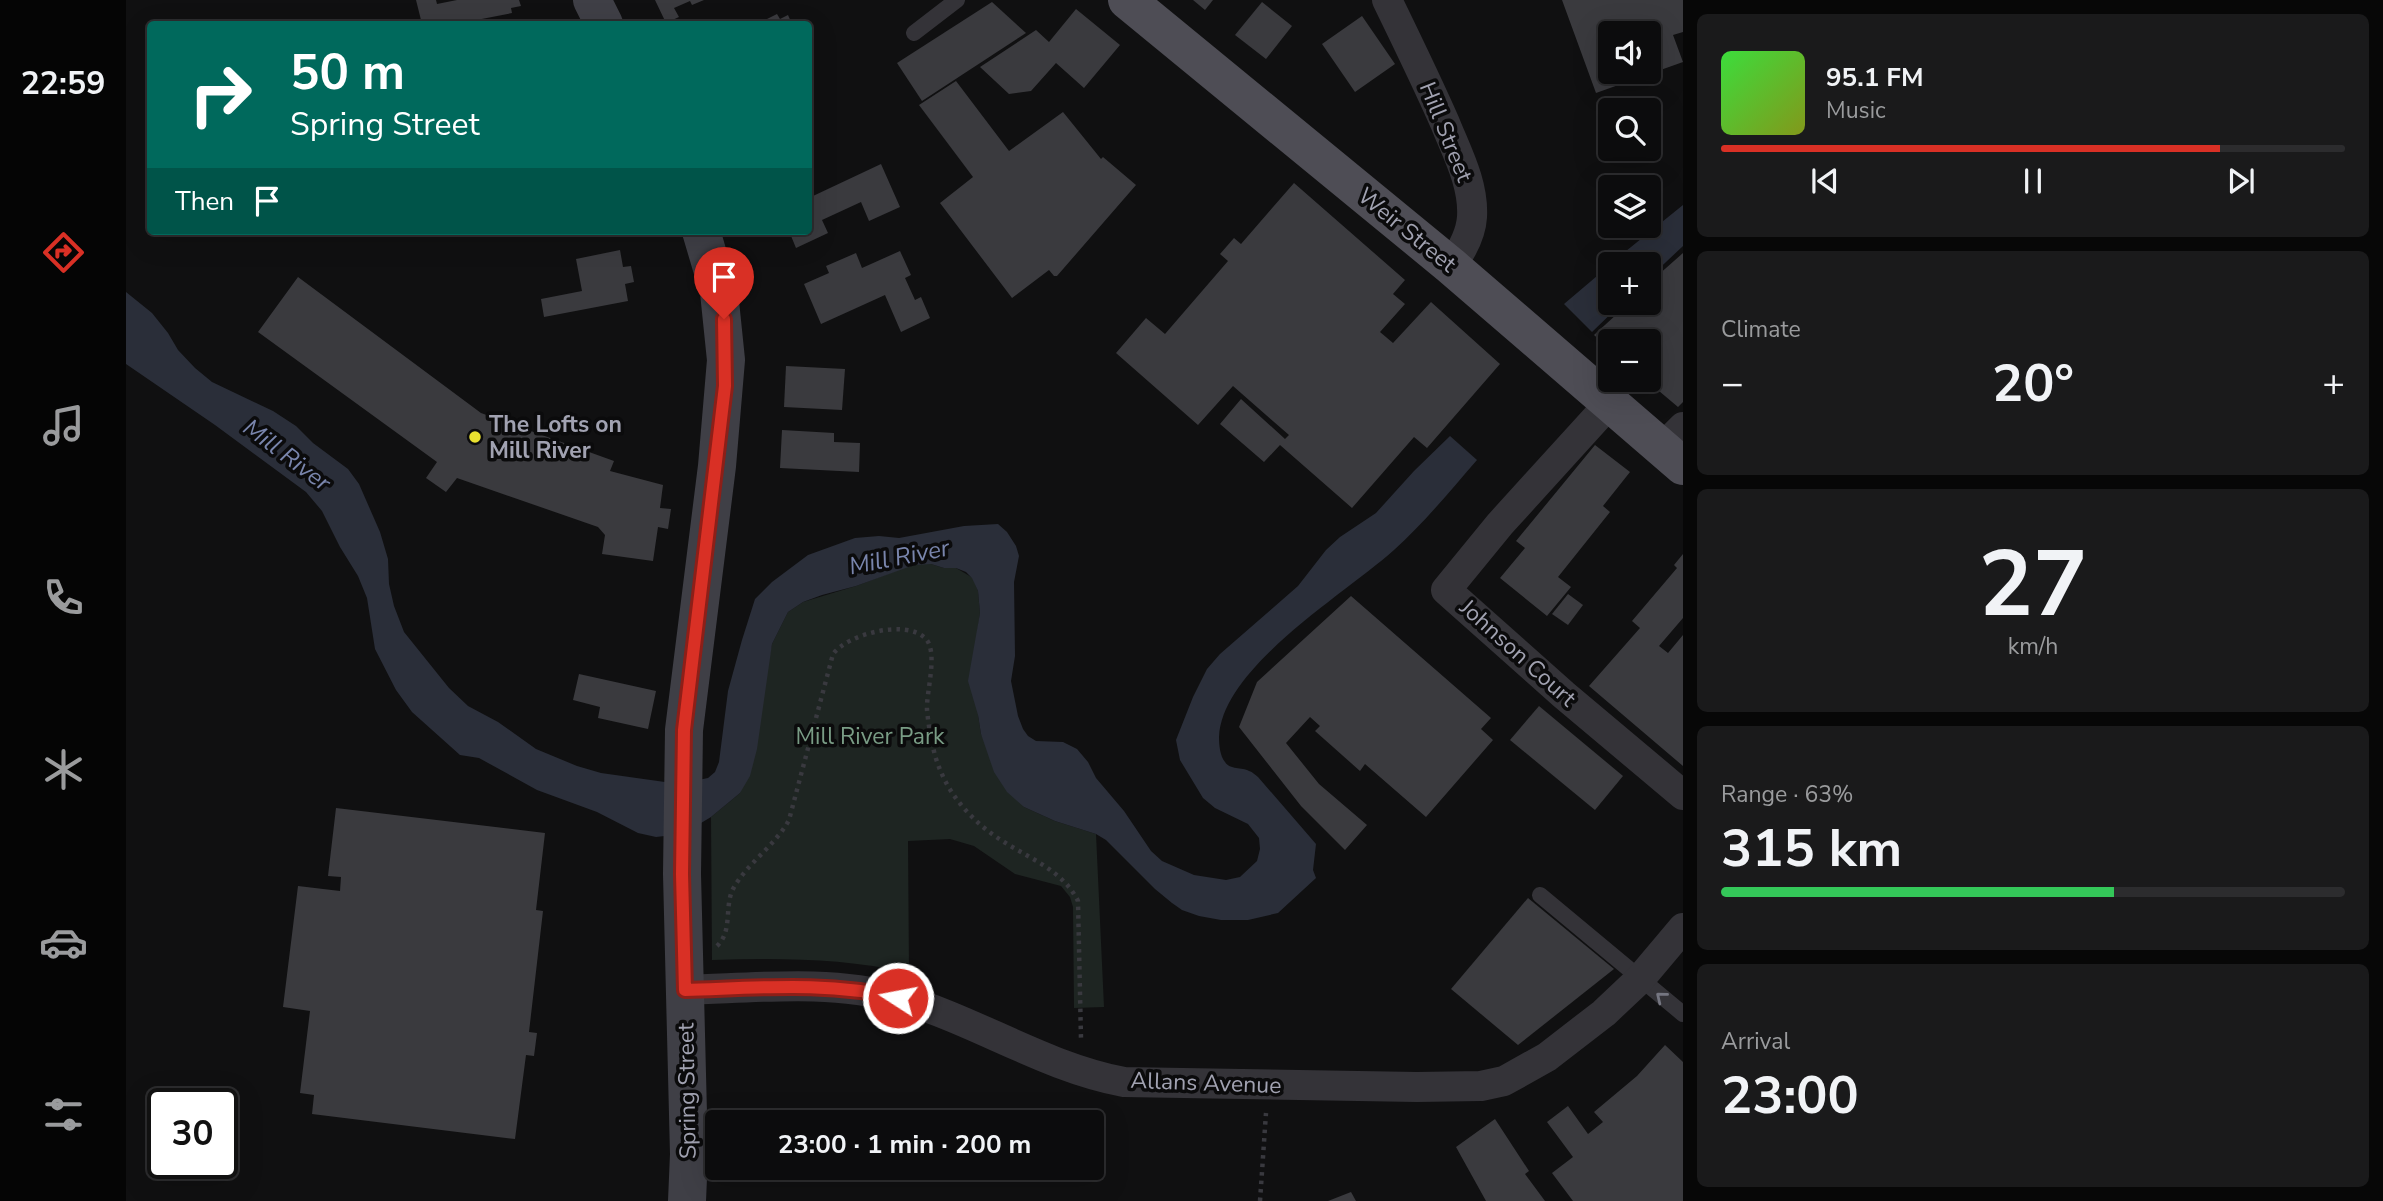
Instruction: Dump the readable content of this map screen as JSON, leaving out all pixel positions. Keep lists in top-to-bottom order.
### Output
{
  "streets": {
    "main road": ["Weir Street", "Spring Street"],
    "street": ["Hill Street", "Johnson Court", "Allans Avenue"]
  },
  "crossings": [
    ["Hill Street", "Weir Street"],
    ["Weir Street", "Johnson Court"],
    ["Allans Avenue", "Spring Street"]
  ],
  "water": ["Mill River"],
  "parks": ["Mill River Park"],
  "places": ["The Lofts on Mill River"],
  "page": {
    "tabs": "22:59",
    "map_buttons": ["+", "−"],
    "turn": ["50 m", "Spring Street"],
    "song": ["95.1 FM", "Music"],
    "then": "Then",
    "tile": [
      "Climate",
      ["27", "km/h"],
      ["Range · 63%", "315 km"],
      ["Arrival", "23:00"]
    ],
    "heat": ["−", "20°", "+"],
    "limit": "30",
    "trip": "23:00 · 1 min · 200 m"
  }
}
